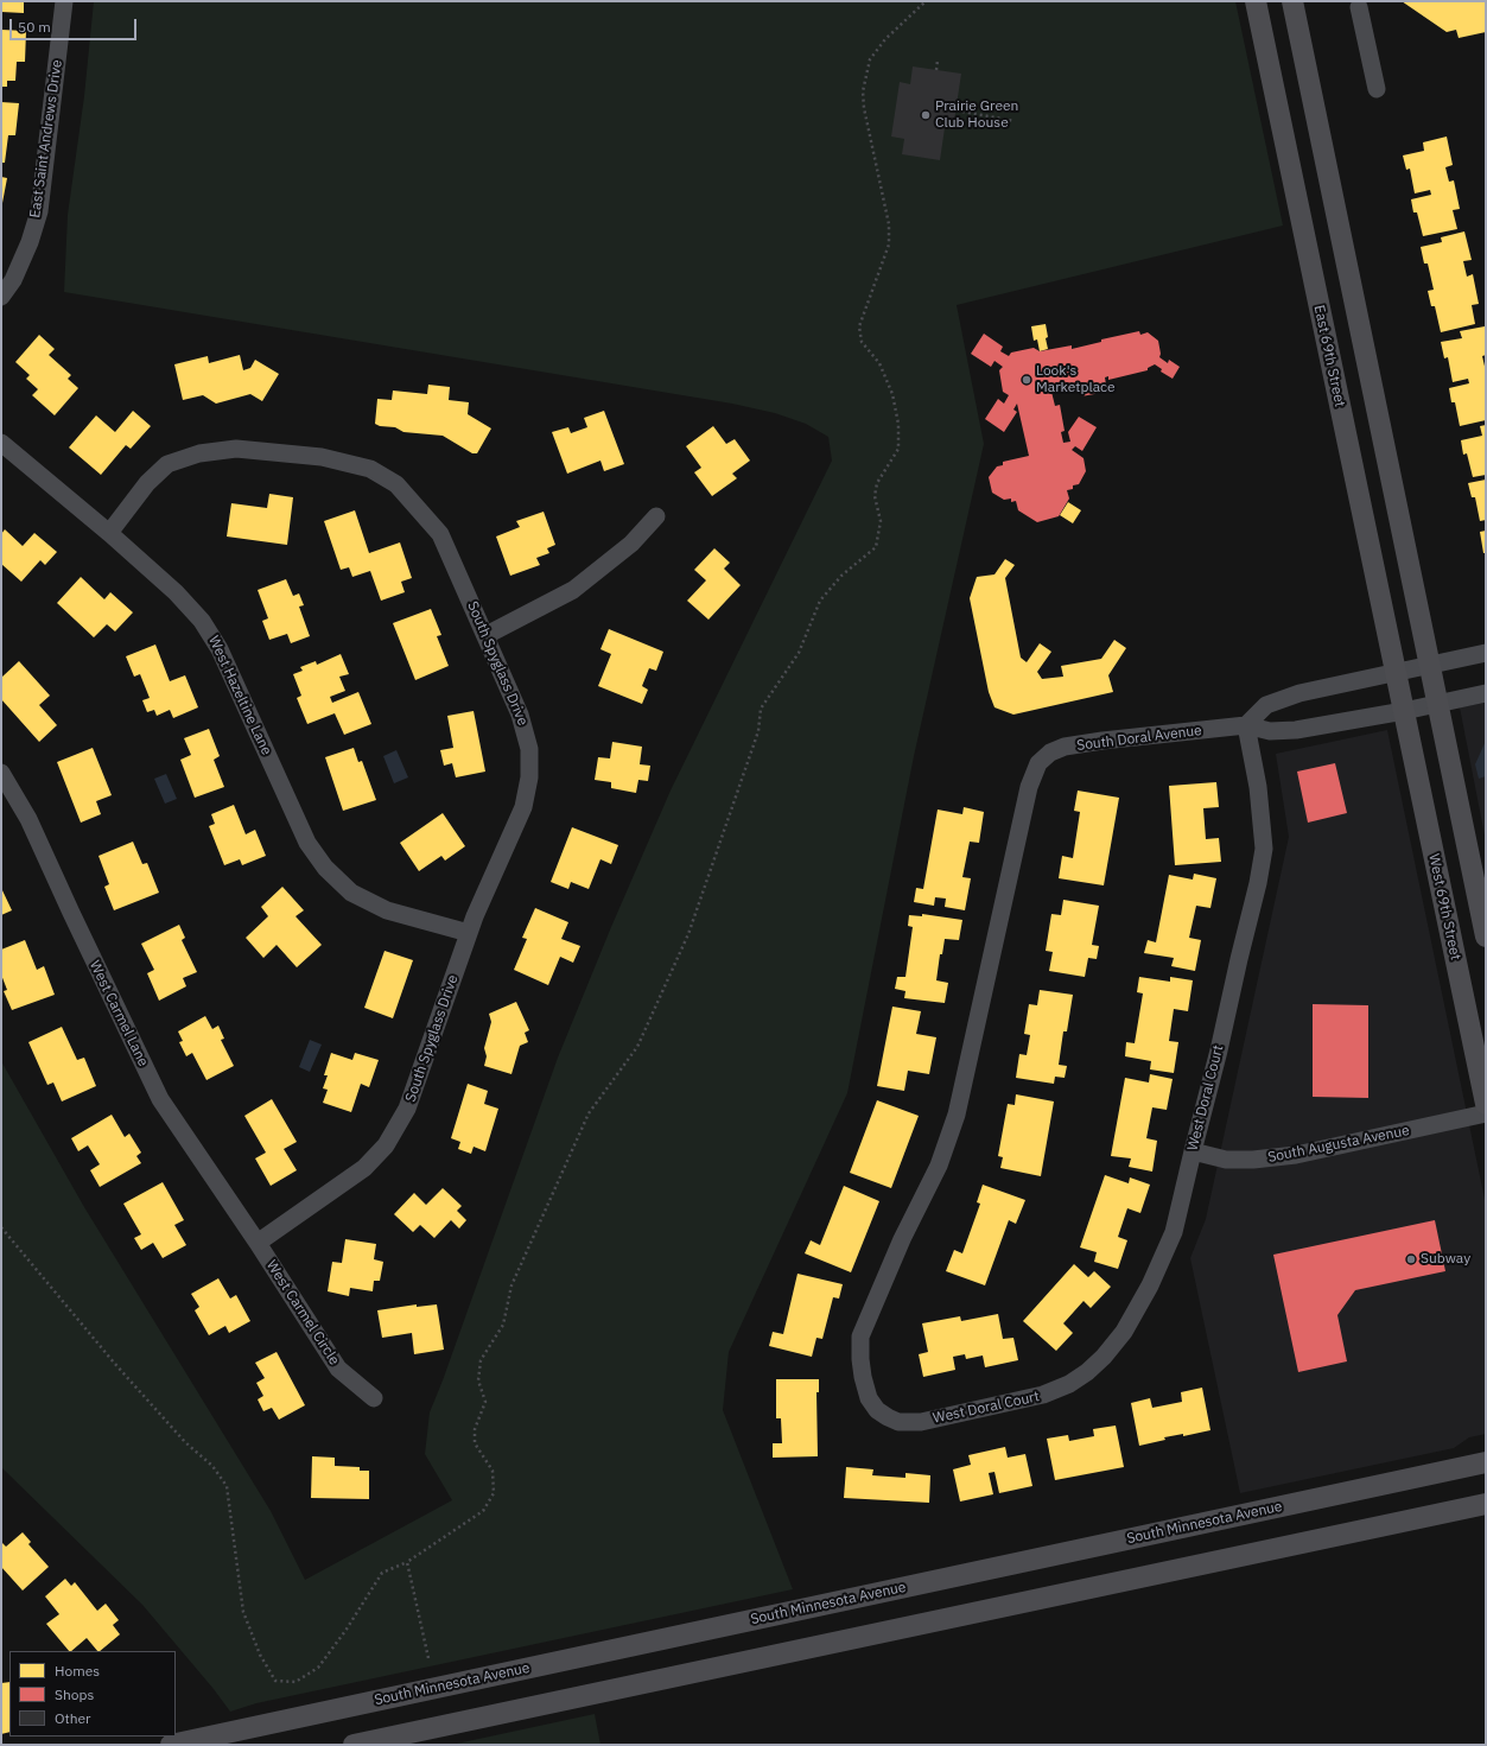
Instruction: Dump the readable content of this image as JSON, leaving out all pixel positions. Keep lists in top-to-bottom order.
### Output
{
  "streets": {
    "main road": ["East 69th Street", "West 69th Street", "South Minnesota Avenue"],
    "street": [
      "East Saint Andrews Drive",
      "South Spyglass Drive",
      "West Hazeltine Lane",
      "South Doral Avenue",
      "West Carmel Lane",
      "West Doral Court",
      "South Augusta Avenue",
      "West Carmel Circle"
    ]
  },
  "crossings": [
    ["East 69th Street", "South Doral Avenue"],
    ["East 69th Street", "West 69th Street"],
    ["South Spyglass Drive", "West Hazeltine Lane"],
    ["South Spyglass Drive", "West Carmel Lane"],
    ["South Spyglass Drive", "West Carmel Circle"],
    ["South Doral Avenue", "West 69th Street"],
    ["South Doral Avenue", "West Doral Court"],
    ["West Carmel Lane", "West Carmel Circle"],
    ["West Doral Court", "South Augusta Avenue"]
  ],
  "places": ["Prairie Green Club House", "Look's Marketplace", "Subway"],
  "legend": ["Homes", "Shops", "Other"],
  "scale_bar": "50 m"
}
